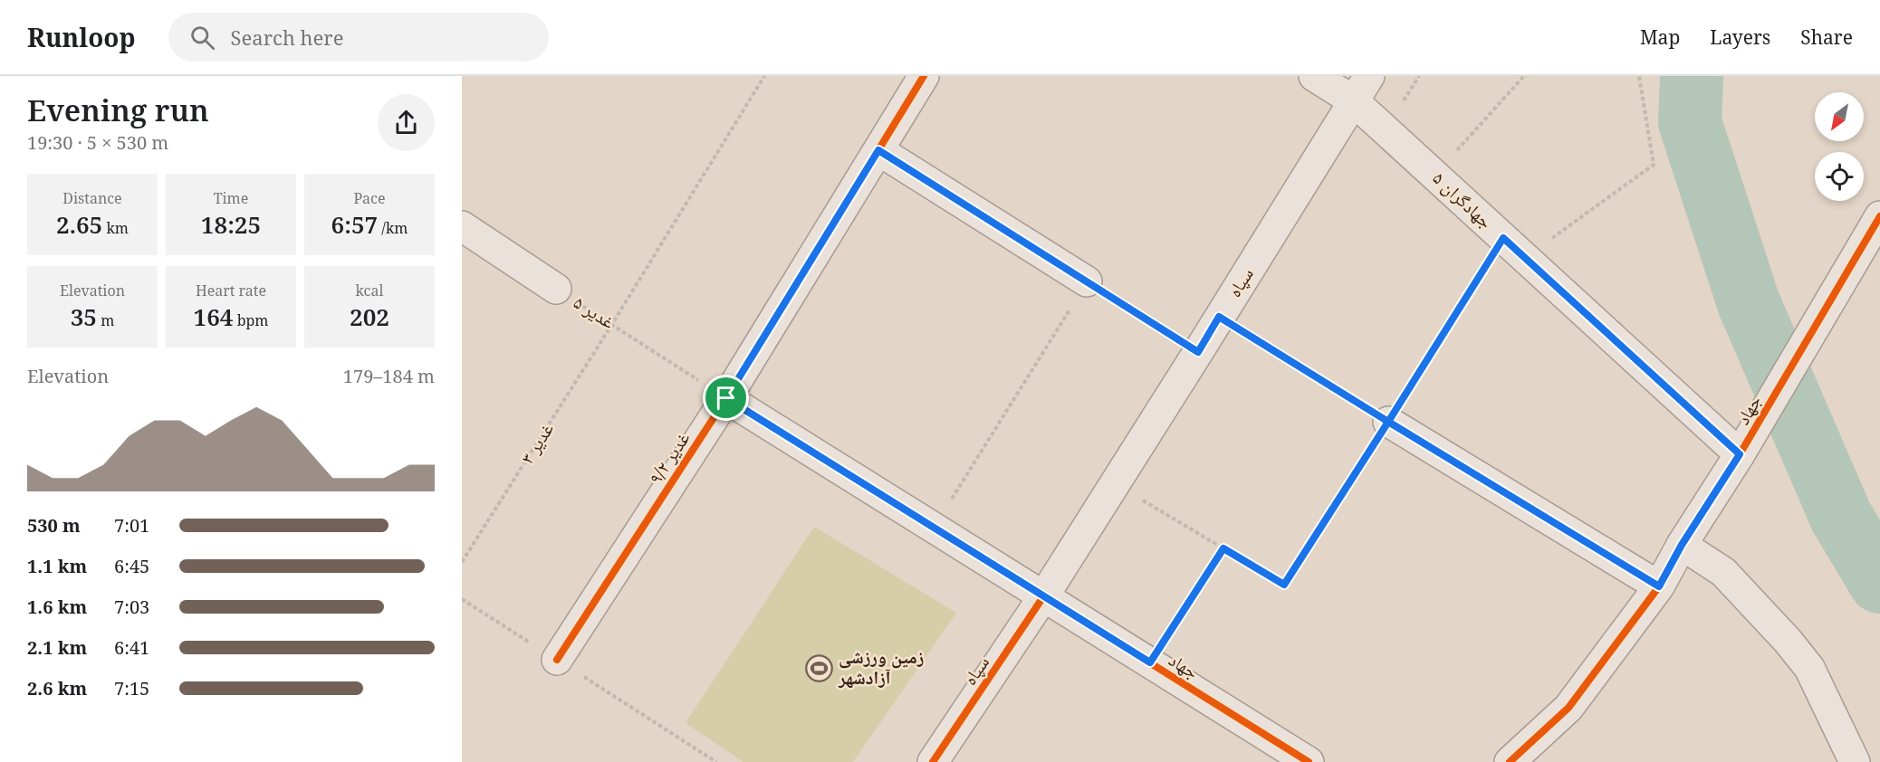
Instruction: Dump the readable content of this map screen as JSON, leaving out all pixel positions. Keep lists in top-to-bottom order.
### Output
{
  "streets": {
    "street": [
      "جهادگران ۵",
      "سپاه",
      "غدیر ۵",
      "جهاد",
      "غدیر ۹/۲"
    ],
    "path": ["غدیر ۳"]
  },
  "crossings": [
    ["جهادگران ۵", "سپاه"],
    ["جهادگران ۵", "جهاد"],
    ["سپاه", "جهاد"],
    ["غدیر ۵", "جهاد"],
    ["غدیر ۵", "غدیر ۳"],
    ["غدیر ۵", "غدیر ۹/۲"],
    ["جهاد", "غدیر ۹/۲"]
  ],
  "places": {
    "sports": ["زمین ورزشی آزادشهر"]
  },
  "north": "bottom left",
  "page": {
    "header": "Runloop",
    "search": "Search here",
    "nav": ["Map", "Layers", "Share"],
    "heading": ["Evening run", "19:30 · 5 × 530 m"],
    "stats": [
      ["Distance", "2.65 km"],
      ["Time", "18:25"],
      ["Pace", "6:57 /km"],
      ["Elevation", "35 m"],
      ["Heart rate", "164 bpm"],
      ["kcal", "202"]
    ],
    "chart": ["Elevation", "179–184 m"],
    "list": [
      {
        "name": "530 m",
        "note": "7:01"
      },
      {
        "name": "1.1 km",
        "note": "6:45"
      },
      {
        "name": "1.6 km",
        "note": "7:03"
      },
      {
        "name": "2.1 km",
        "note": "6:41"
      },
      {
        "name": "2.6 km",
        "note": "7:15"
      }
    ]
  }
}
